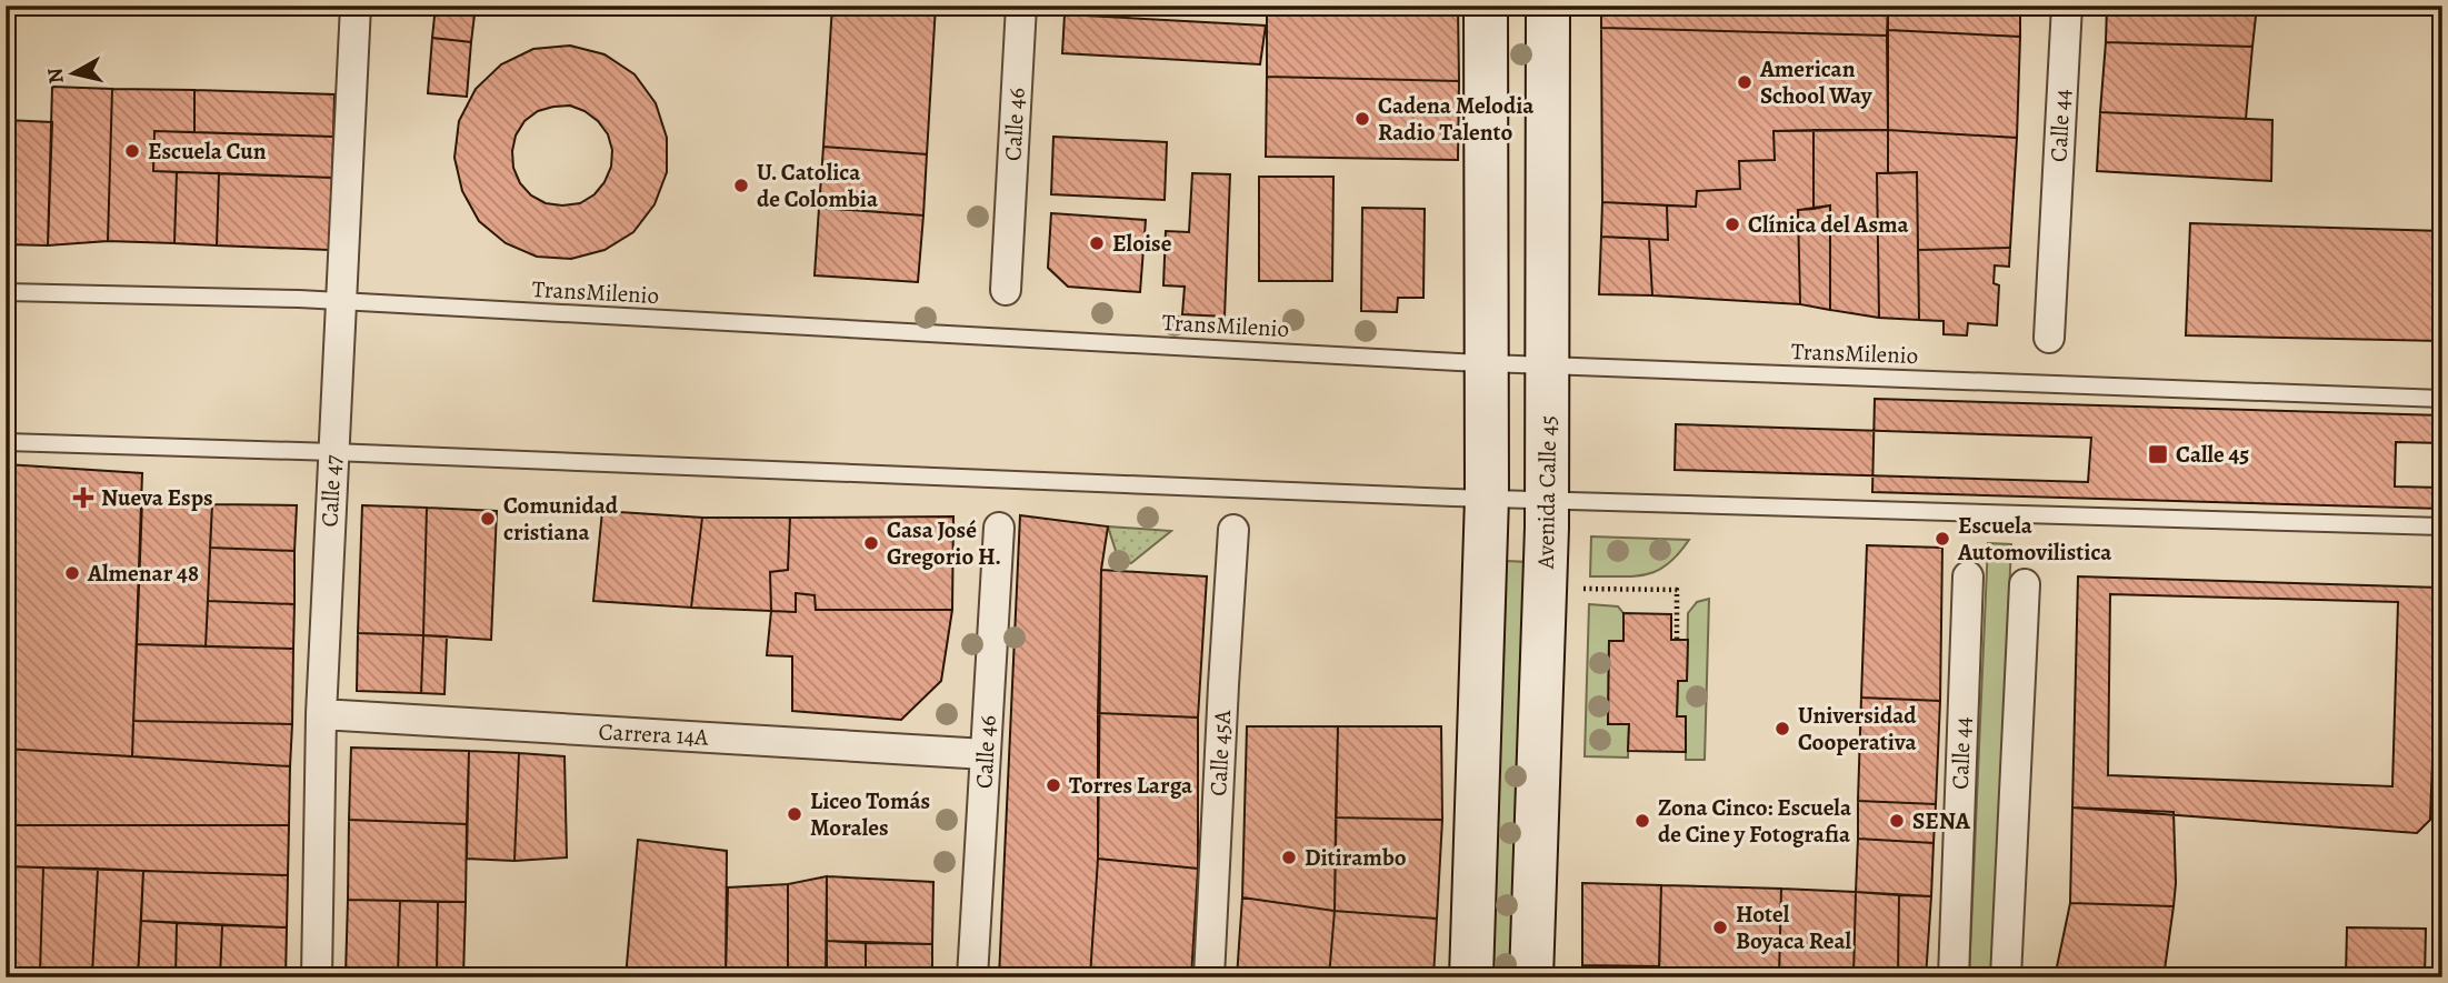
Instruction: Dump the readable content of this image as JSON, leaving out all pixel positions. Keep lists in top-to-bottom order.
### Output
{
  "streets": {
    "main road": ["Avenida Calle 45"],
    "street": [
      "Calle 46",
      "Calle 44",
      "Calle 47",
      "Carrera 14A",
      "Calle 45A"
    ],
    "lane": ["TransMilenio"]
  },
  "crossings": [
    ["Calle 46", "Carrera 14A"],
    ["TransMilenio", "Calle 47"],
    ["TransMilenio", "Avenida Calle 45"],
    ["Calle 47", "Carrera 14A"]
  ],
  "places": {
    "other": [
      "American School Way",
      "Cadena Melodia Radio Talento",
      "Escuela Cun",
      "U. Catolica de Colombia",
      "Clínica del Asma",
      "Eloise",
      "Comunidad cristiana",
      "Escuela Automovilistica",
      "Casa José Gregorio H.",
      "Almenar 48",
      "Universidad Cooperativa",
      "Torres Larga",
      "Liceo Tomás Morales",
      "Zona Cinco: Escuela de Cine y Fotografia",
      "SENA",
      "Ditirambo",
      "Hotel Boyaca Real"
    ],
    "transit": ["Calle 45"],
    "health": ["Nueva Esps"]
  },
  "north": "left"
}
